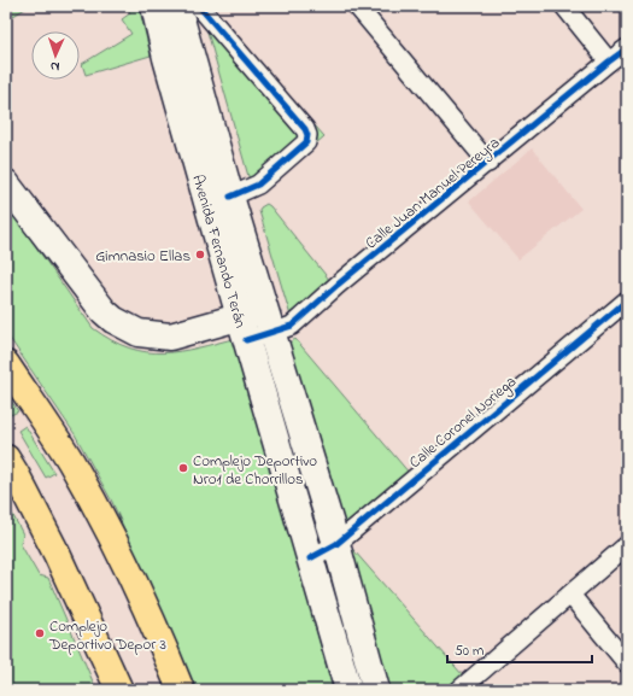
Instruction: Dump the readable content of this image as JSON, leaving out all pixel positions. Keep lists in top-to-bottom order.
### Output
{
  "streets": {
    "main road": ["Avenida Fernando Terán"],
    "street": ["Calle Juan Manuel Pereyra", "Calle Coronel Noriega"]
  },
  "crossings": [
    ["Calle Juan Manuel Pereyra", "Avenida Fernando Terán"],
    ["Avenida Fernando Terán", "Calle Coronel Noriega"]
  ],
  "places": ["Gimnasio Ellas", "Complejo Deportivo Nro1 de Chorrillos", "Complejo Deportivo Depor 3"],
  "scale_bar": "50 m",
  "north": "bottom"
}
